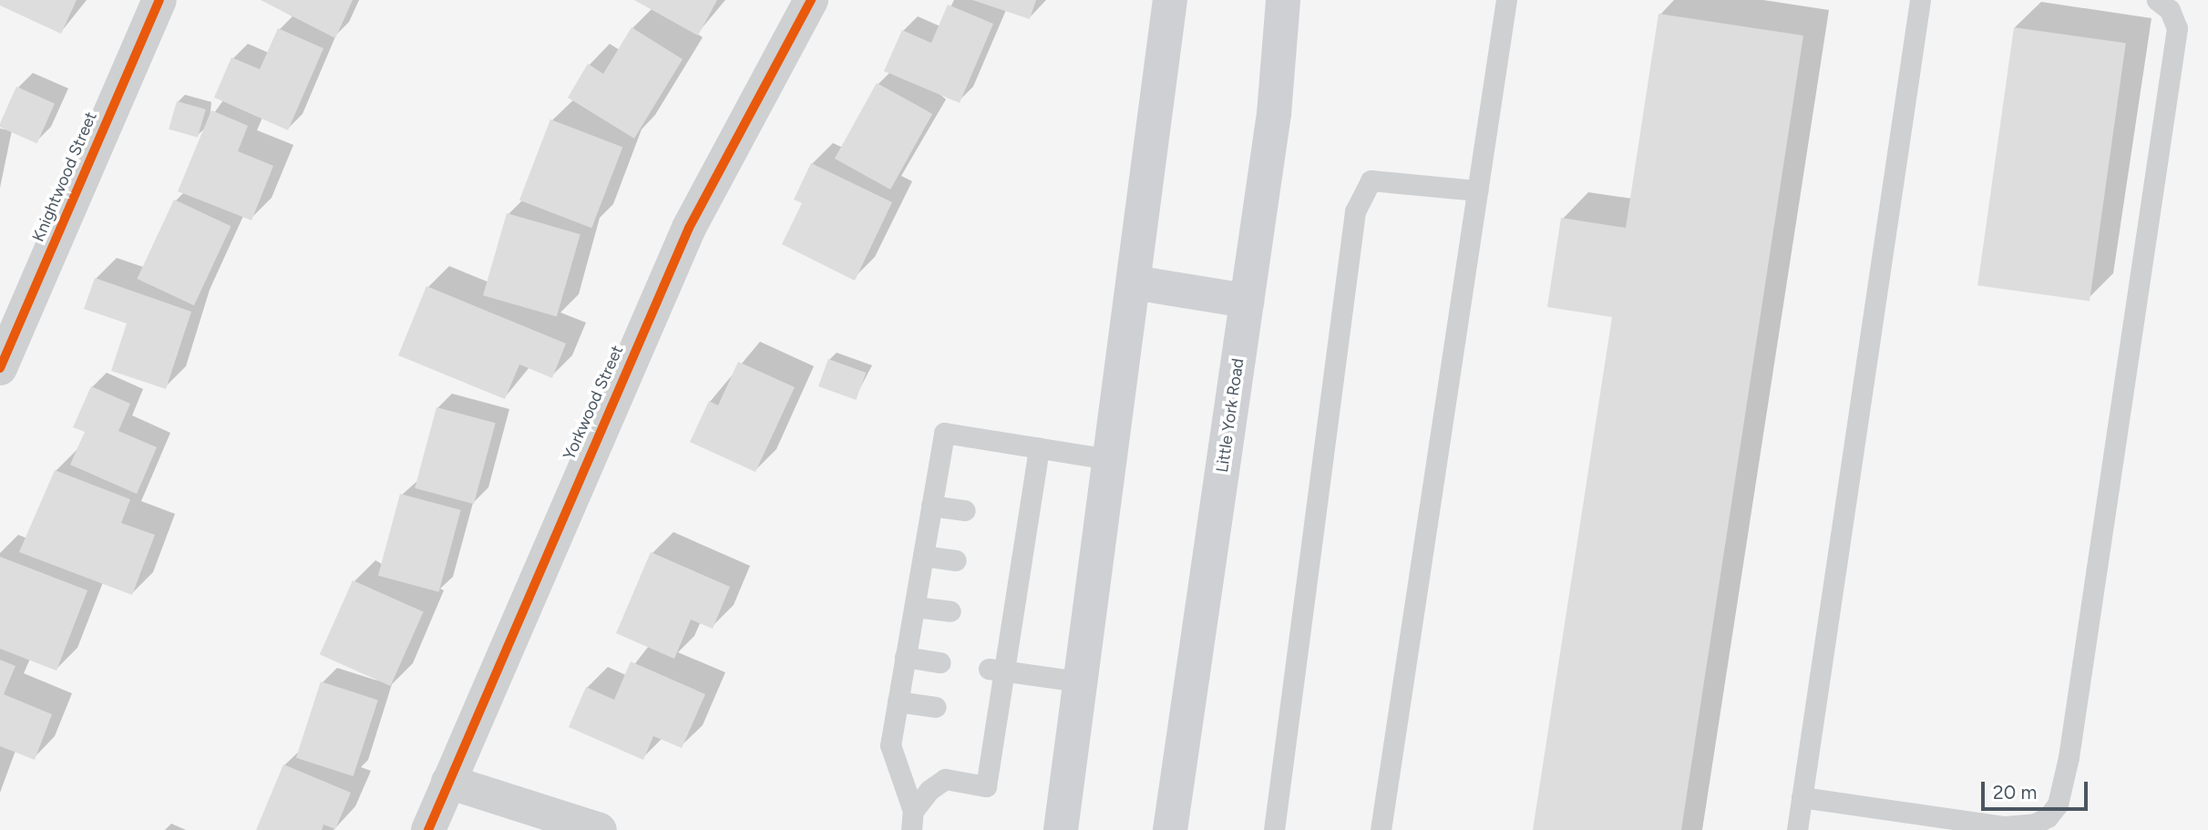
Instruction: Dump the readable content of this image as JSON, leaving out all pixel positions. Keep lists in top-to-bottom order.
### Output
{
  "streets": {
    "main road": ["Little York Road"],
    "street": ["Knightwood Street", "Yorkwood Street"]
  },
  "scale_bar": "20 m"
}
